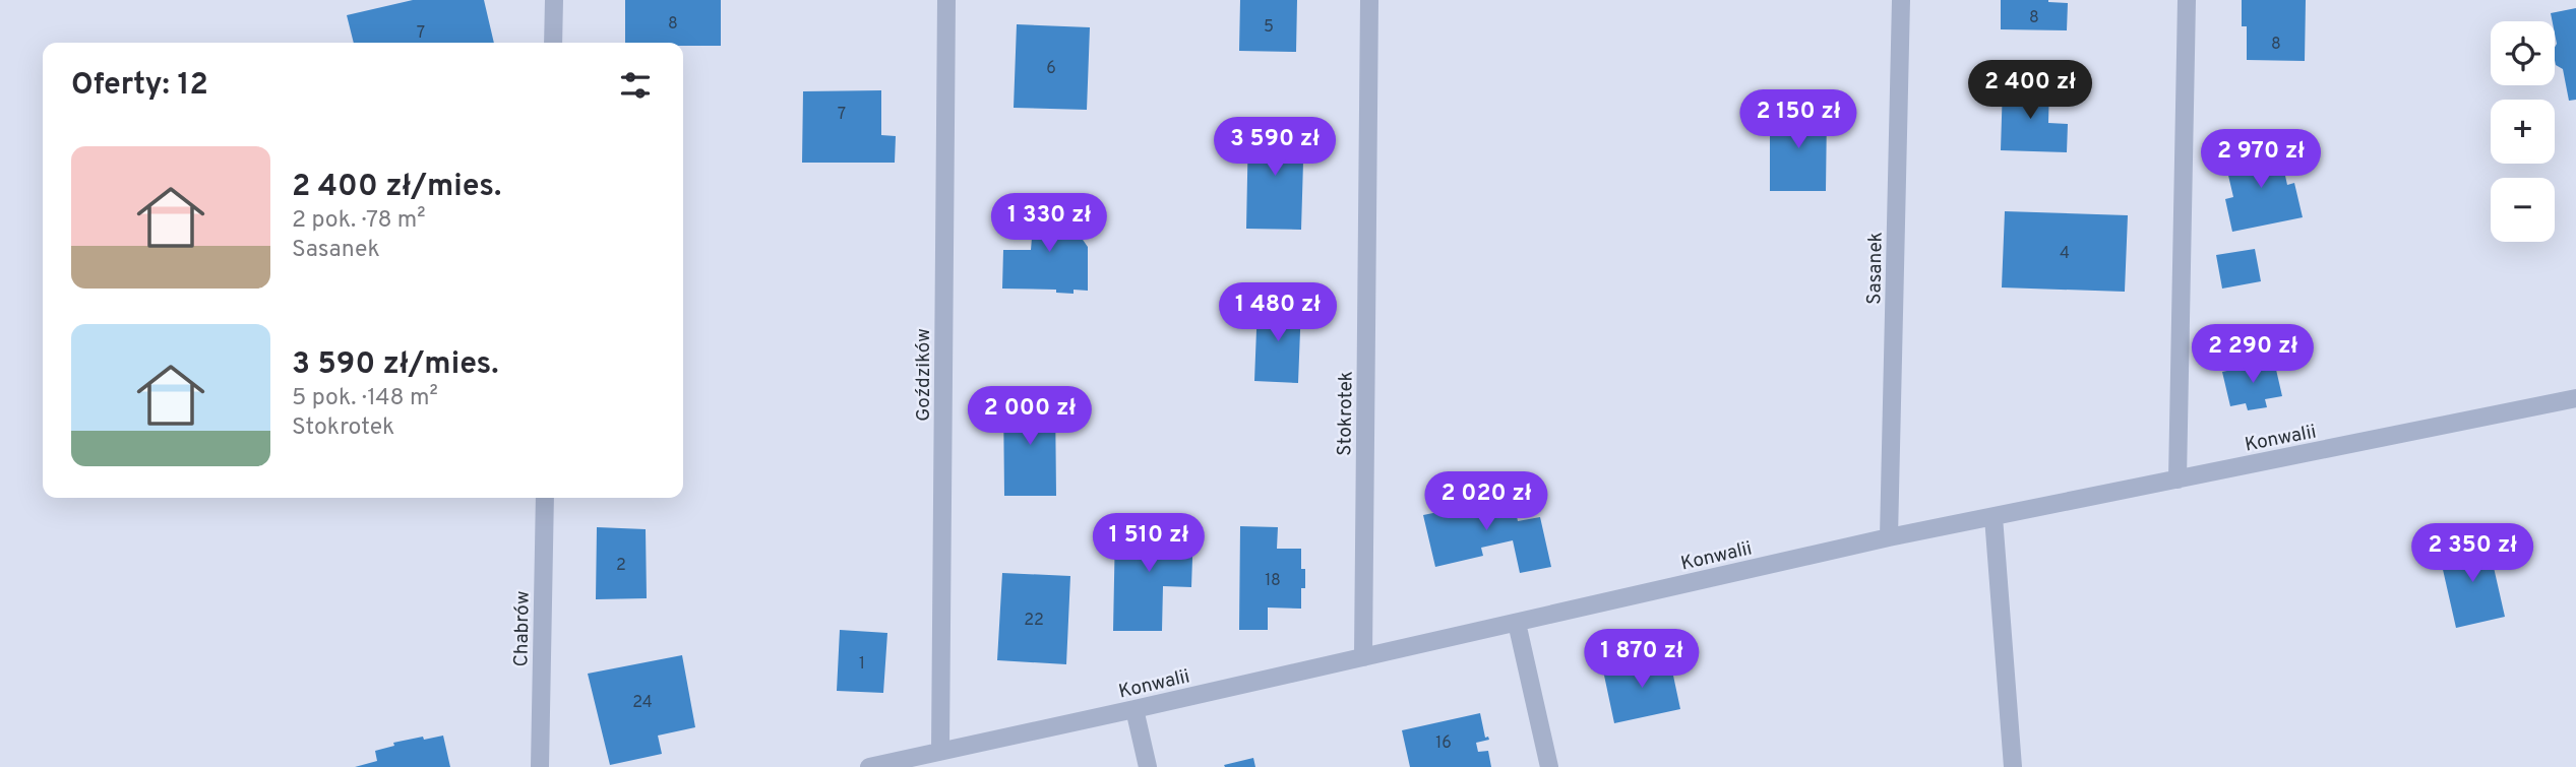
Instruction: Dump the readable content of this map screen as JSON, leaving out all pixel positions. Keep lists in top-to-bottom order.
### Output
{
  "streets": {
    "street": [
      "Sasanek",
      "Goździków",
      "Stokrotek",
      "Konwalii",
      "Chabrów"
    ]
  },
  "crossings": [
    ["Sasanek", "Konwalii"],
    ["Goździków", "Konwalii"],
    ["Stokrotek", "Konwalii"]
  ],
  "house_numbers": [
    "8",
    "8",
    "5",
    "7",
    "8",
    "6",
    "7",
    "4",
    "2",
    "18",
    "22",
    "1",
    "24",
    "16"
  ],
  "page": {
    "map_buttons": ["+", "−"],
    "heading": "Oferty: 12",
    "price": [
      "2 400 zł",
      "2 150 zł",
      "3 590 zł",
      "2 970 zł",
      "1 330 zł",
      "1 480 zł",
      "2 290 zł",
      "2 000 zł",
      "2 020 zł",
      "1 510 zł",
      "2 350 zł",
      "1 870 zł"
    ],
    "list": [
      {
        "name": "2 400 zł/mies.",
        "note": "2 pok. · 78 m² · Sasanek"
      },
      {
        "name": "3 590 zł/mies.",
        "note": "5 pok. · 148 m² · Stokrotek"
      }
    ]
  }
}
